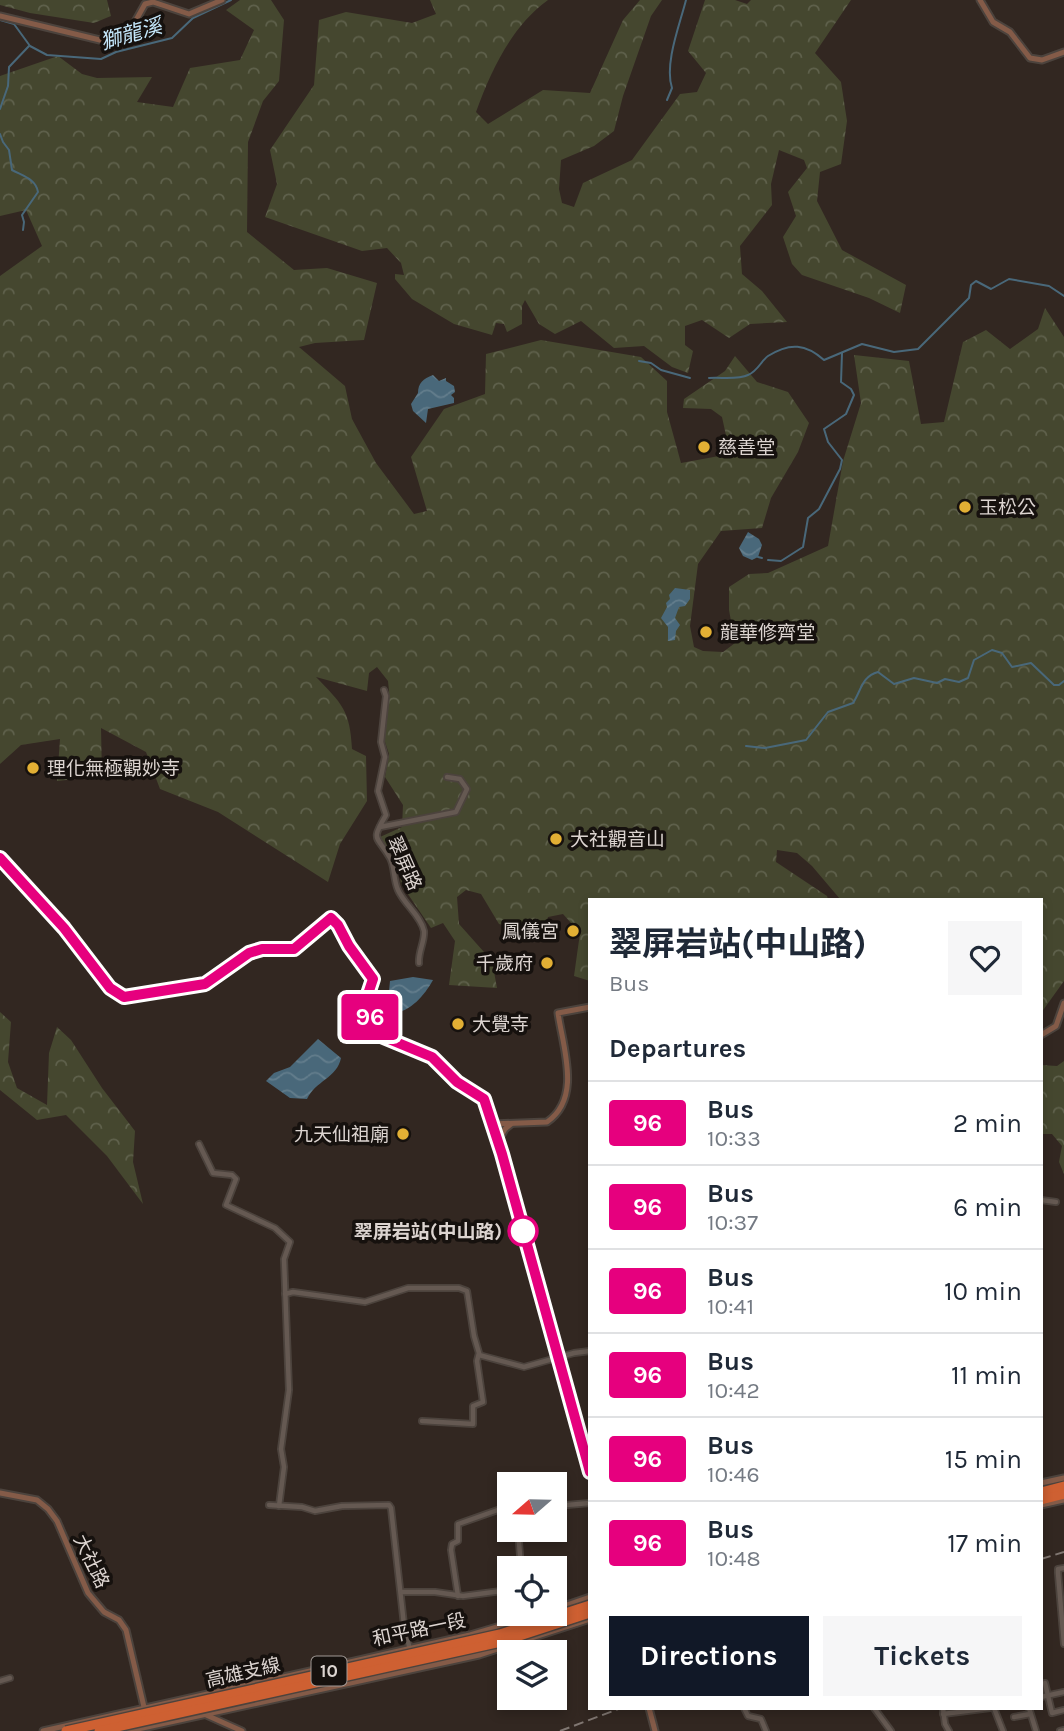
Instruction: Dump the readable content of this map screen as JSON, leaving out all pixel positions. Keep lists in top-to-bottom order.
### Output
{
  "streets": {
    "highway": ["10", "高雄支線"],
    "street": ["翠屏路", "大社路", "和平路一段"]
  },
  "crossings": [
    ["大社路", "和平路一段"],
    ["和平路一段", "高雄支線"]
  ],
  "water": ["獅龍溪"],
  "places": [
    "慈善堂",
    "玉松公",
    "龍華修齊堂",
    "理化無極觀妙寺",
    "大社觀音山",
    "鳳儀宮",
    "千歲府",
    "大覺寺",
    "九天仙祖廟",
    "翠屏岩站(中山路)"
  ],
  "lines": ["bus line 96"],
  "north": "left",
  "page": {
    "on_map": "96",
    "heading": [
      ["翠屏岩站(中山路)", "Bus"],
      "Departures"
    ],
    "list": [
      {
        "mark": "96",
        "name": "Bus",
        "note": "10:33",
        "value": "2 min"
      },
      {
        "mark": "96",
        "name": "Bus",
        "note": "10:37",
        "value": "6 min"
      },
      {
        "mark": "96",
        "name": "Bus",
        "note": "10:41",
        "value": "10 min"
      },
      {
        "mark": "96",
        "name": "Bus",
        "note": "10:42",
        "value": "11 min"
      },
      {
        "mark": "96",
        "name": "Bus",
        "note": "10:46",
        "value": "15 min"
      },
      {
        "mark": "96",
        "name": "Bus",
        "note": "10:48",
        "value": "17 min"
      }
    ],
    "buttons": ["Directions", "Tickets"]
  }
}
